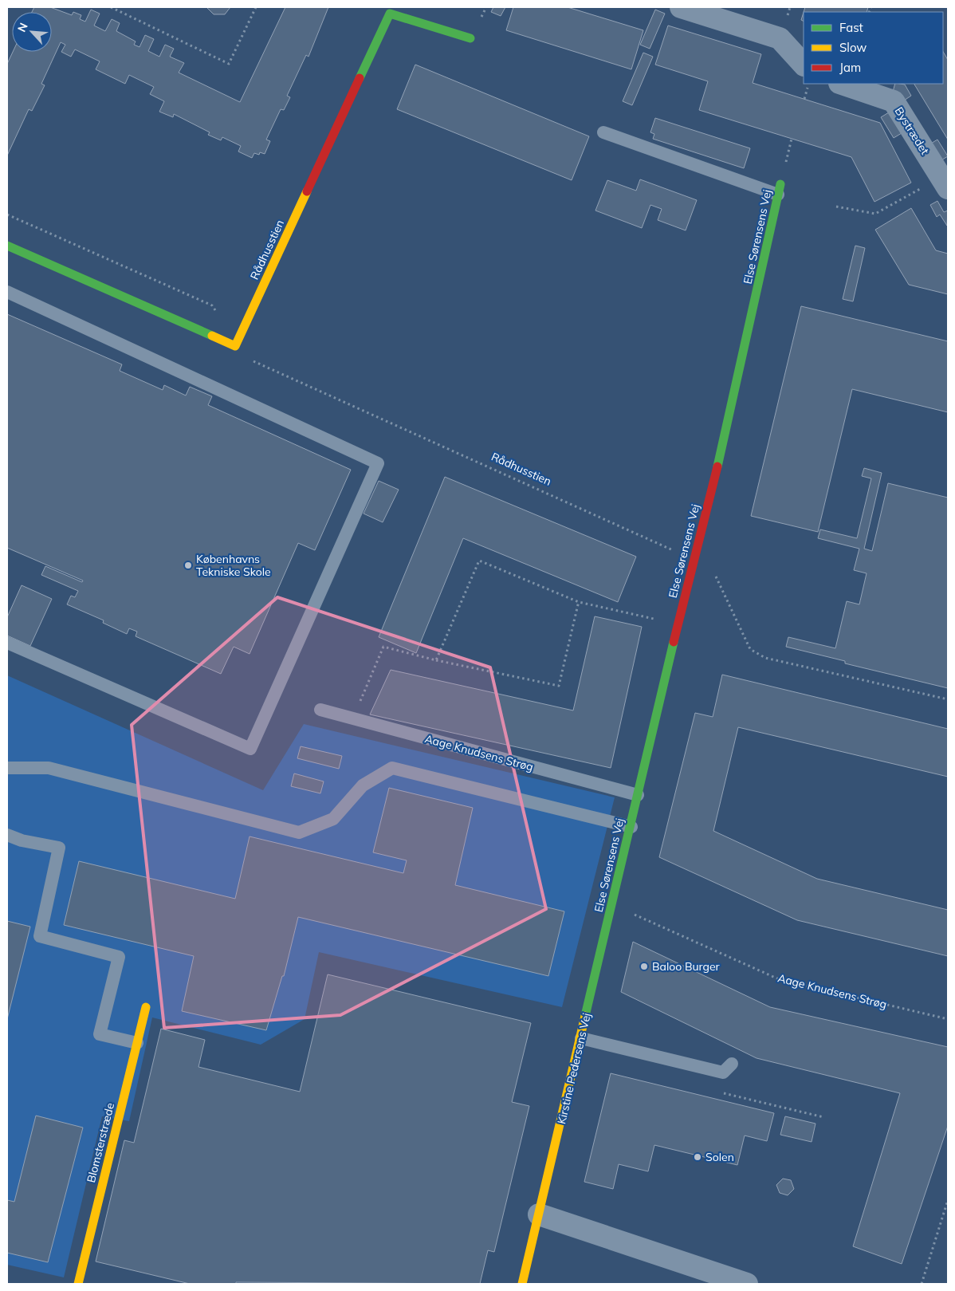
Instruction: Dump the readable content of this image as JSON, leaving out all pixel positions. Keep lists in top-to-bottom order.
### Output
{
  "streets": {
    "street": [
      "Bystrædet",
      "Else Sørensens Vej",
      "Rådhusstien",
      "Kirstine Pedersens Vej",
      "Blomsterstræde"
    ],
    "lane": ["Aage Knudsens Strøg"]
  },
  "crossings": [
    ["Else Sørensens Vej", "Rådhusstien"],
    ["Else Sørensens Vej", "Aage Knudsens Strøg"],
    ["Else Sørensens Vej", "Kirstine Pedersens Vej"]
  ],
  "places": ["Københavns Tekniske Skole", "Baloo Burger", "Solen"],
  "legend": ["Fast", "Slow", "Jam"],
  "north": "top left"
}
